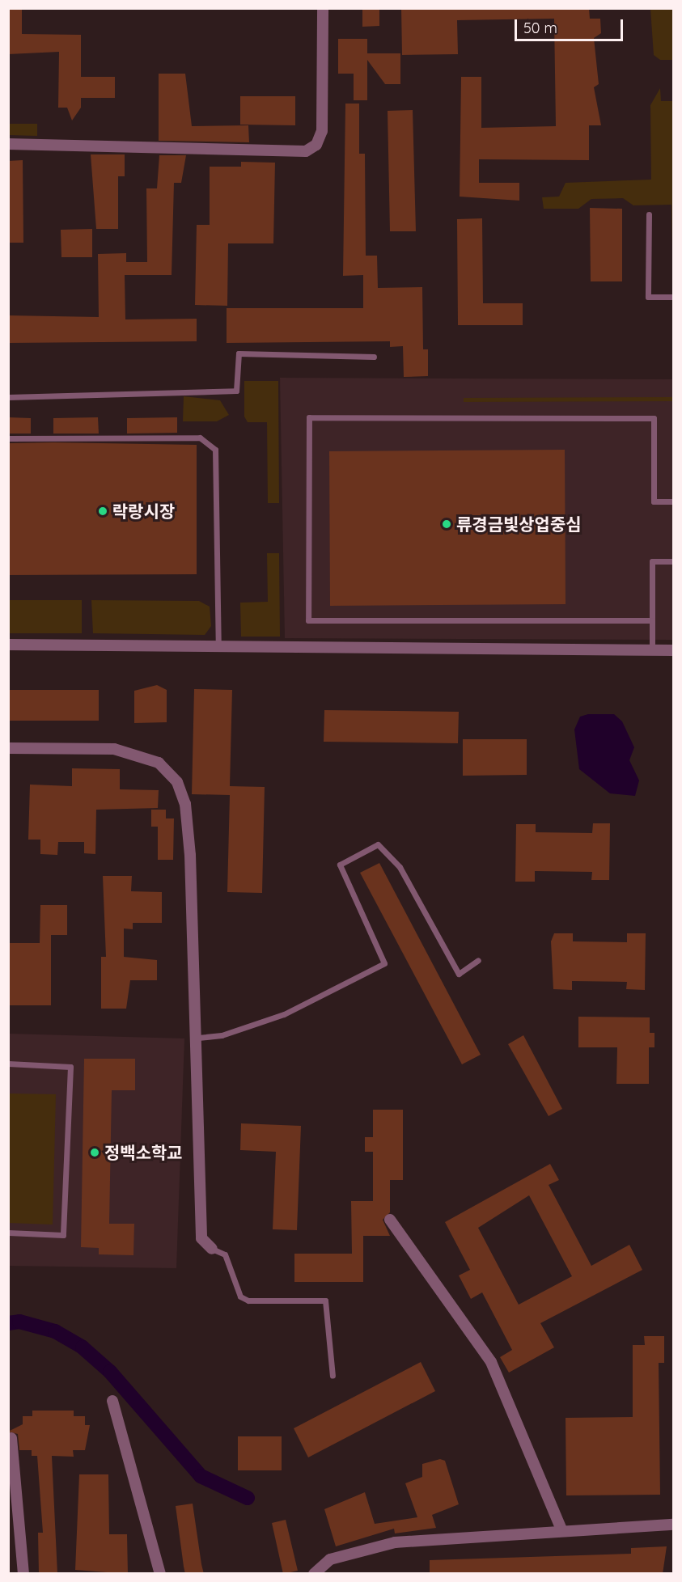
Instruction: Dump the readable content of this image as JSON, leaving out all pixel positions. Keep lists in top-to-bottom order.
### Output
{
  "places": ["락랑시장", "류경금빛상업중심", "정백소학교"],
  "scale_bar": "50 m"
}
